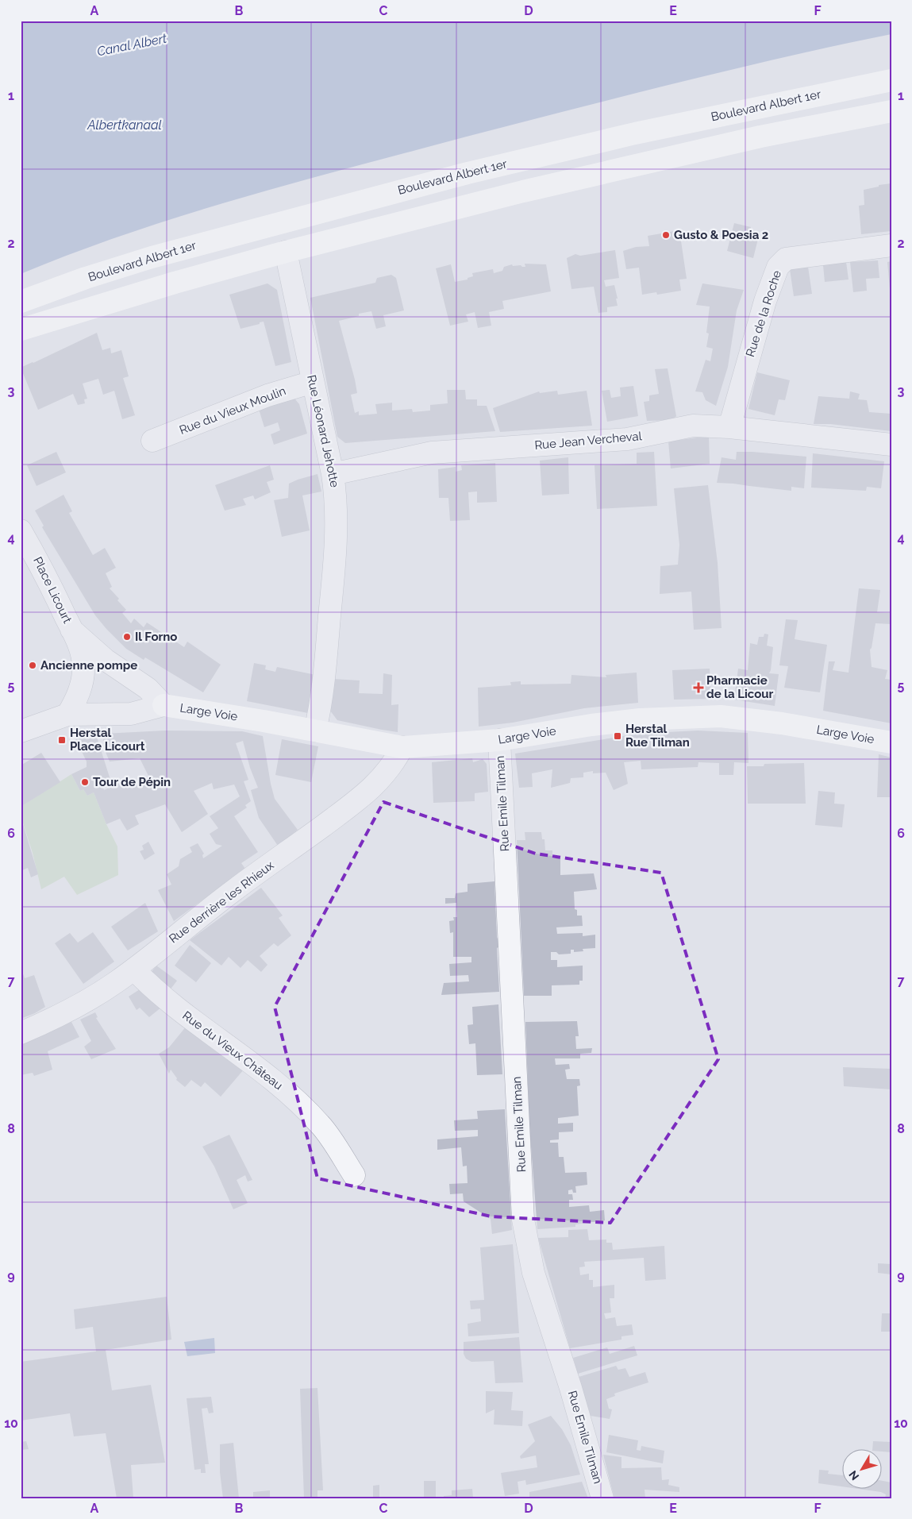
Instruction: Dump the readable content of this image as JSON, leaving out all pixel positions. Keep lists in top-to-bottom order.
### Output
{
  "streets": {
    "main road": ["Boulevard Albert 1er", "Large Voie"],
    "street": [
      "Rue de la Roche",
      "Rue du Vieux Moulin",
      "Rue Léonard Jehotte",
      "Rue Jean Vercheval",
      "Place Licourt",
      "Rue Emile Tilman",
      "Rue derrière les Rhieux",
      "Rue du Vieux Château"
    ]
  },
  "crossings": [
    ["Rue de la Roche", "Rue Jean Vercheval"],
    ["Rue du Vieux Moulin", "Rue Léonard Jehotte"],
    ["Rue Léonard Jehotte", "Rue Jean Vercheval"],
    ["Rue Léonard Jehotte", "Large Voie"],
    ["Place Licourt", "Large Voie"],
    ["Large Voie", "Rue Emile Tilman"],
    ["Large Voie", "Rue derrière les Rhieux"],
    ["Rue derrière les Rhieux", "Rue du Vieux Château"]
  ],
  "water": ["Canal Albert", "Albertkanaal"],
  "places": {
    "other": [
      "Gusto & Poesia 2",
      "Il Forno",
      "Ancienne pompe",
      "Tour de Pépin"
    ],
    "health": ["Pharmacie de la Licour"],
    "transit": ["Herstal Rue Tilman", "Herstal Place Licourt"]
  },
  "north": "bottom left",
  "grid": {
    "columns": [
      "A",
      "B",
      "C",
      "D",
      "E",
      "F"
    ],
    "rows": [
      "1",
      "2",
      "3",
      "4",
      "5",
      "6",
      "7",
      "8",
      "9",
      "10"
    ]
  }
}
